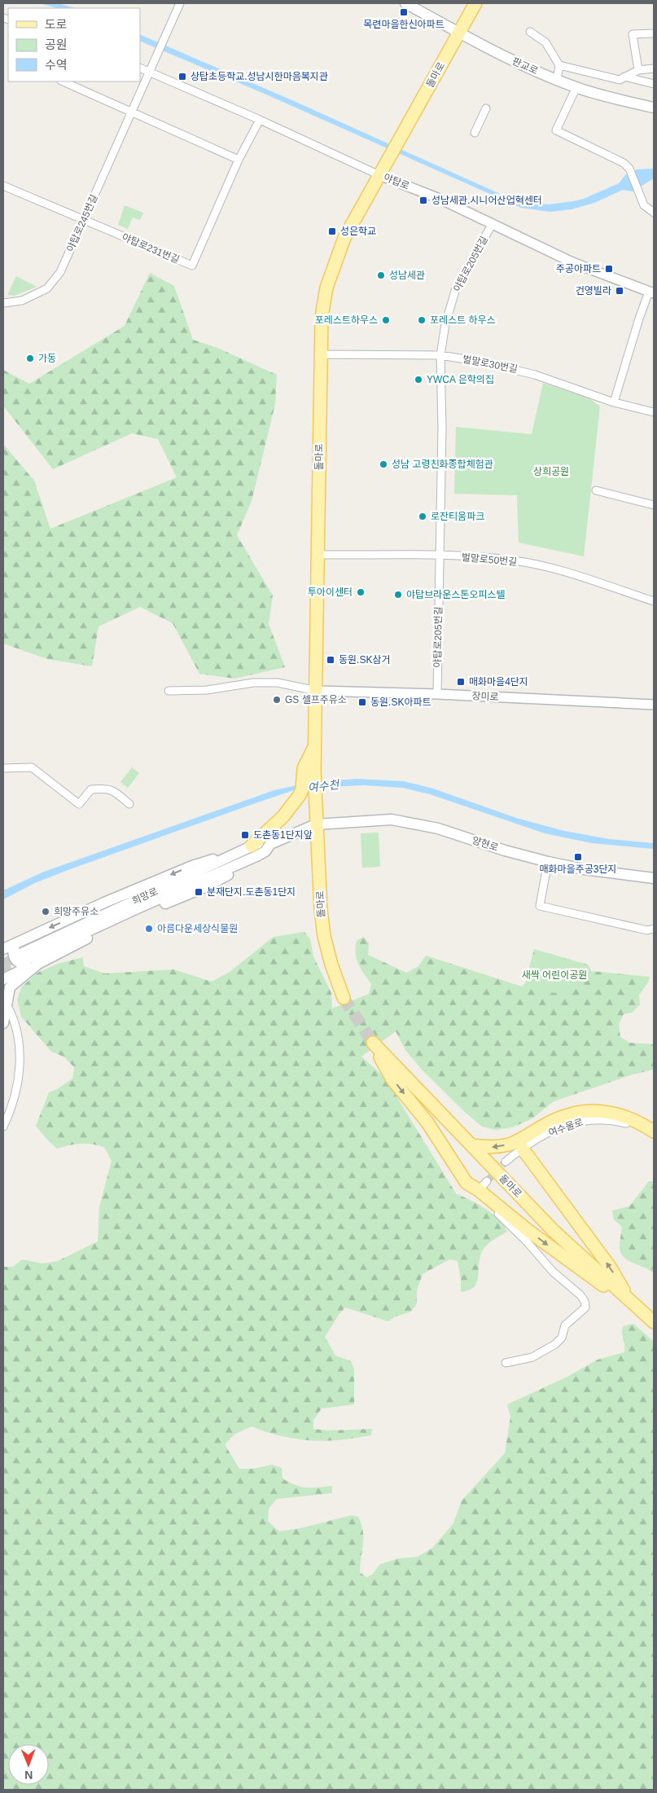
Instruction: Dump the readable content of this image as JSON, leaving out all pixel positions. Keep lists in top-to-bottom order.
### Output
{
  "streets": {
    "main road": [
      "판교로",
      "돌마로",
      "양현로",
      "희망로"
    ],
    "street": [
      "야탑로",
      "야탑로245번길",
      "야탑로231번길",
      "야탑로205번길",
      "벌말로30번길",
      "벌말로50번길",
      "장미로",
      "여수울로"
    ]
  },
  "crossings": [
    ["판교로", "돌마로"],
    ["돌마로", "야탑로"],
    ["돌마로", "벌말로30번길"],
    ["돌마로", "벌말로50번길"],
    ["돌마로", "장미로"],
    ["돌마로", "양현로"],
    ["돌마로", "희망로"],
    ["야탑로", "야탑로245번길"],
    ["야탑로", "야탑로231번길"],
    ["야탑로", "야탑로205번길"],
    ["야탑로245번길", "야탑로231번길"],
    ["야탑로205번길", "벌말로30번길"],
    ["야탑로205번길", "벌말로50번길"],
    ["야탑로205번길", "장미로"],
    ["양현로", "희망로"]
  ],
  "water": ["여수천"],
  "parks": ["상희공원", "새싹 어린이공원"],
  "places": {
    "transit": [
      "목련마을한신아파트",
      "상탑초등학교.성남시한마음복지관",
      "성남세관.시니어산업혁센터",
      "성은학교",
      "주공아파트",
      "건영빌라",
      "동원.SK삼거",
      "매화마을4단지",
      "동원.SK아파트",
      "도촌동1단지앞",
      "매화마을주공3단지",
      "분재단지.도촌동1단지"
    ],
    "other": [
      "성남세관",
      "포레스트하우스",
      "포레스트 하우스",
      "가동",
      "YWCA 은학의집",
      "성남 고령친화종합체험관",
      "로잔티움파크",
      "투아이센터",
      "야탑브라운스톤오피스텔",
      "GS 셀프주유소",
      "희망주유소",
      "아름다운세상식물원"
    ]
  },
  "legend": ["도로", "공원", "수역"],
  "north": "bottom"
}
